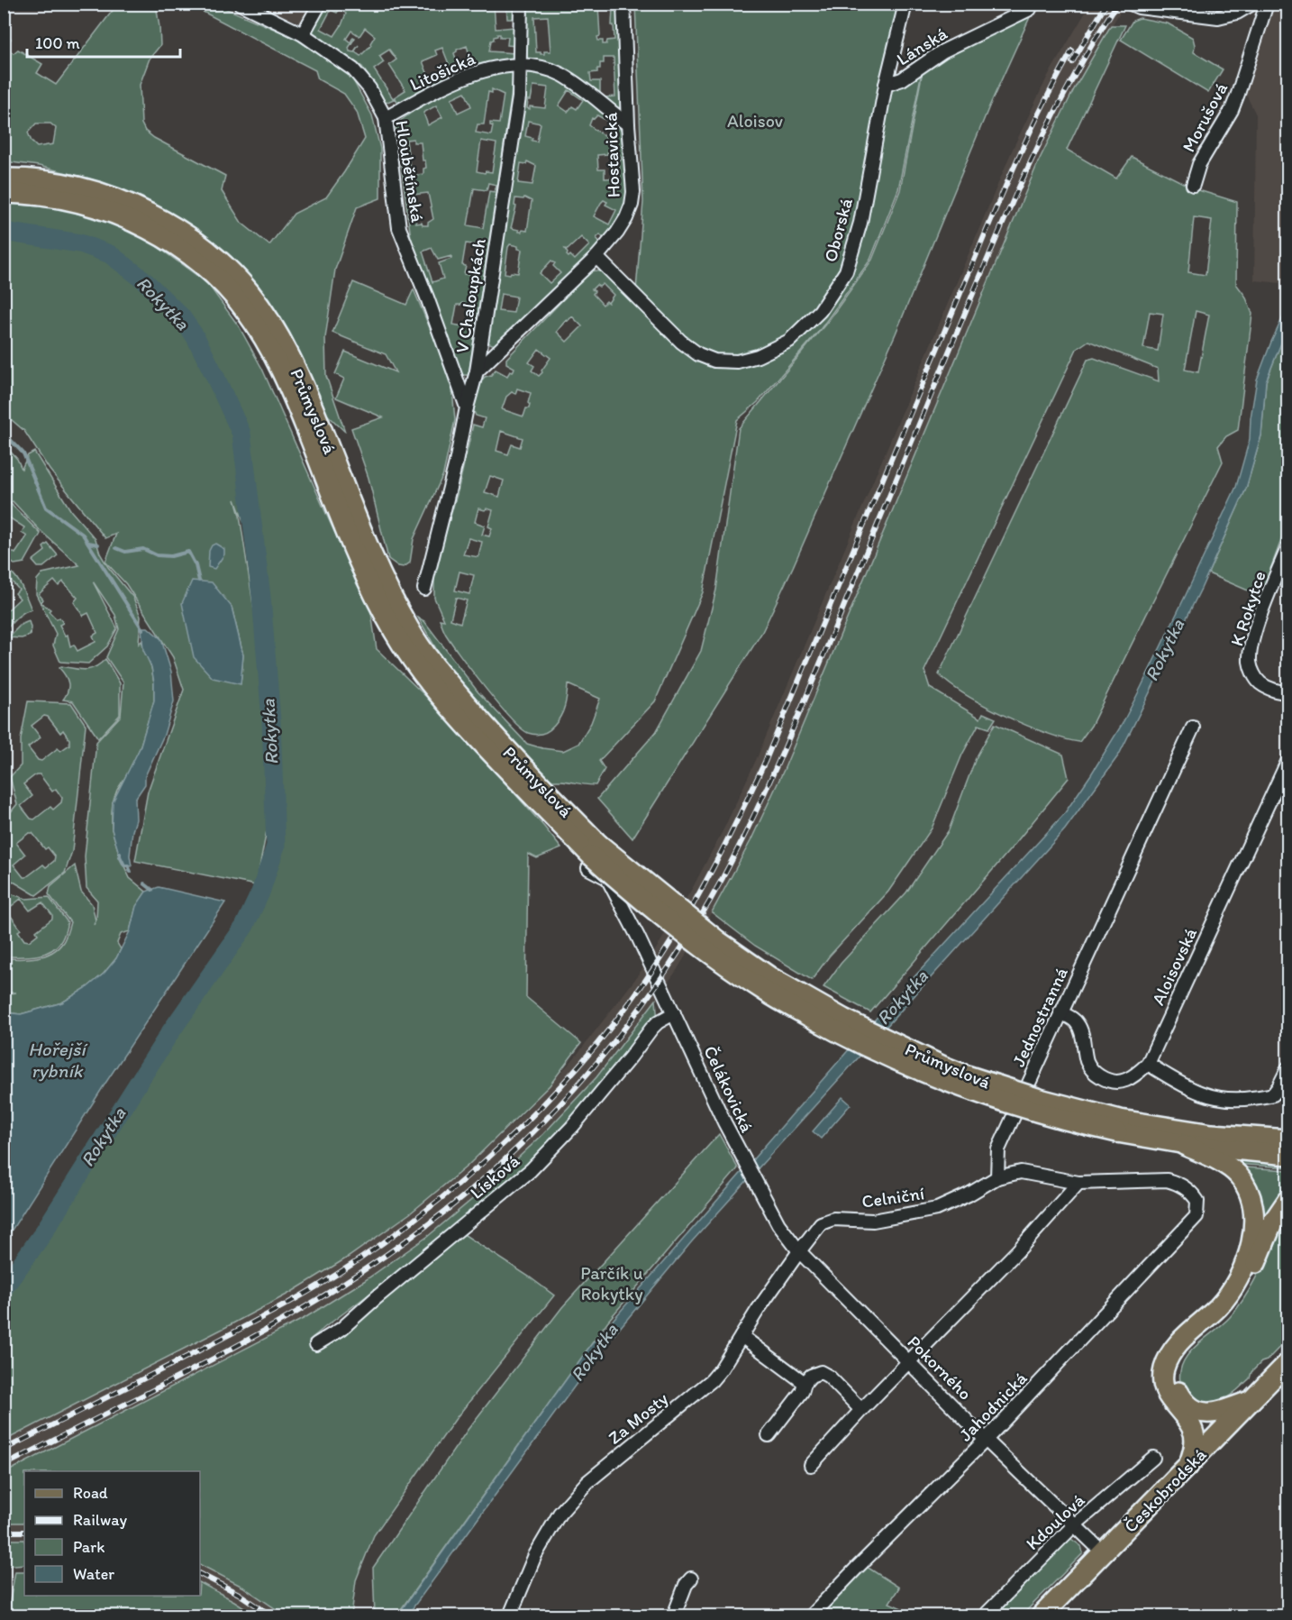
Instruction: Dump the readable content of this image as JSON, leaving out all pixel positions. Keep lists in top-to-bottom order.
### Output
{
  "streets": {
    "main road": ["Průmyslová", "Českobrodská"],
    "street": [
      "Lánská",
      "Litošická",
      "Morušová",
      "Hostavická",
      "Hloubětínská",
      "Oborská",
      "V Chaloupkách",
      "K Rokytce",
      "Aloisovská",
      "Jednostranná",
      "Čelákovická",
      "Lísková",
      "Celniční",
      "Pokorného",
      "Jahodnická",
      "Za Mosty",
      "Kdoulová"
    ]
  },
  "crossings": [
    ["Lánská", "Oborská"],
    ["Litošická", "Hostavická"],
    ["Litošická", "Hloubětínská"],
    ["Litošická", "V Chaloupkách"],
    ["Hostavická", "Oborská"],
    ["Hostavická", "V Chaloupkách"],
    ["Hloubětínská", "V Chaloupkách"],
    ["Průmyslová", "Čelákovická"],
    ["Aloisovská", "Jednostranná"],
    ["Jednostranná", "Celniční"],
    ["Čelákovická", "Lísková"],
    ["Čelákovická", "Celniční"],
    ["Čelákovická", "Pokorného"],
    ["Čelákovická", "Za Mosty"],
    ["Celniční", "Pokorného"],
    ["Celniční", "Za Mosty"],
    ["Pokorného", "Jahodnická"],
    ["Pokorného", "Za Mosty"],
    ["Pokorného", "Českobrodská"],
    ["Pokorného", "Kdoulová"]
  ],
  "water": ["Rokytka", "Hořejší rybník"],
  "parks": ["Aloisov", "Parčík u Rokytky"],
  "legend": [
    "Road",
    "Railway",
    "Park",
    "Water"
  ],
  "scale_bar": "100 m"
}
